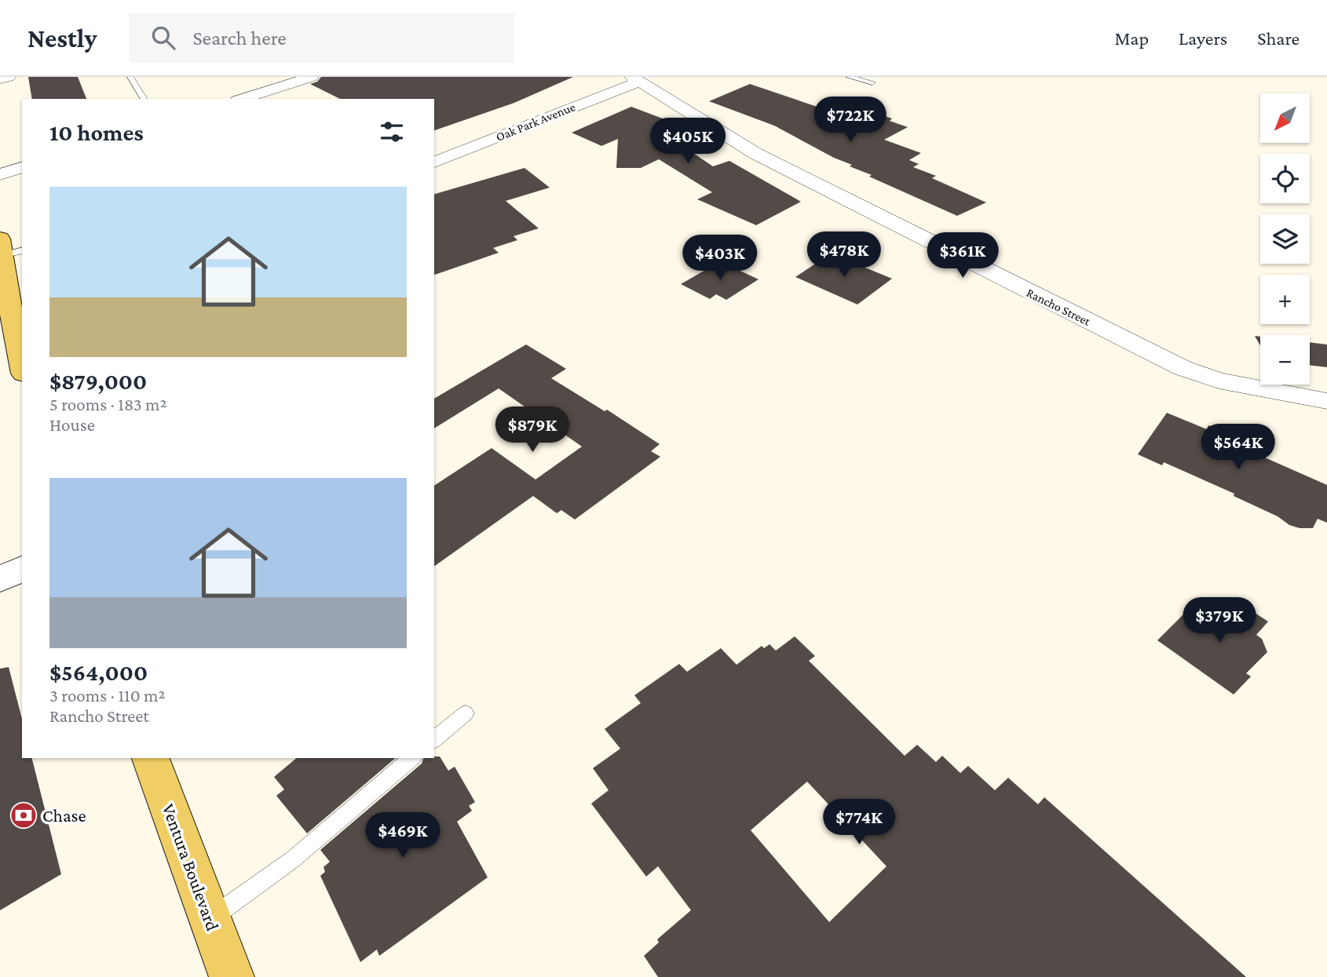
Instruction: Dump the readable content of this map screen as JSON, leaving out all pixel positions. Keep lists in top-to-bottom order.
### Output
{
  "streets": {
    "main road": ["Ventura Boulevard"],
    "street": ["Oak Park Avenue", "Rancho Street"]
  },
  "crossings": [
    ["Oak Park Avenue", "Rancho Street"]
  ],
  "places": {
    "bank": ["Chase"]
  },
  "north": "bottom left",
  "page": {
    "header": "Nestly",
    "search": "Search here",
    "nav": ["Map", "Layers", "Share"],
    "map_buttons": ["+", "−"],
    "price": [
      "$722K",
      "$405K",
      "$478K",
      "$361K",
      "$403K",
      "$879K",
      "$564K",
      "$379K",
      "$774K",
      "$469K"
    ],
    "heading": "10 homes",
    "list": [
      {
        "name": "$879,000",
        "note": "5 rooms · 183 m² · House"
      },
      {
        "name": "$564,000",
        "note": "3 rooms · 110 m² · Rancho Street"
      }
    ]
  }
}
